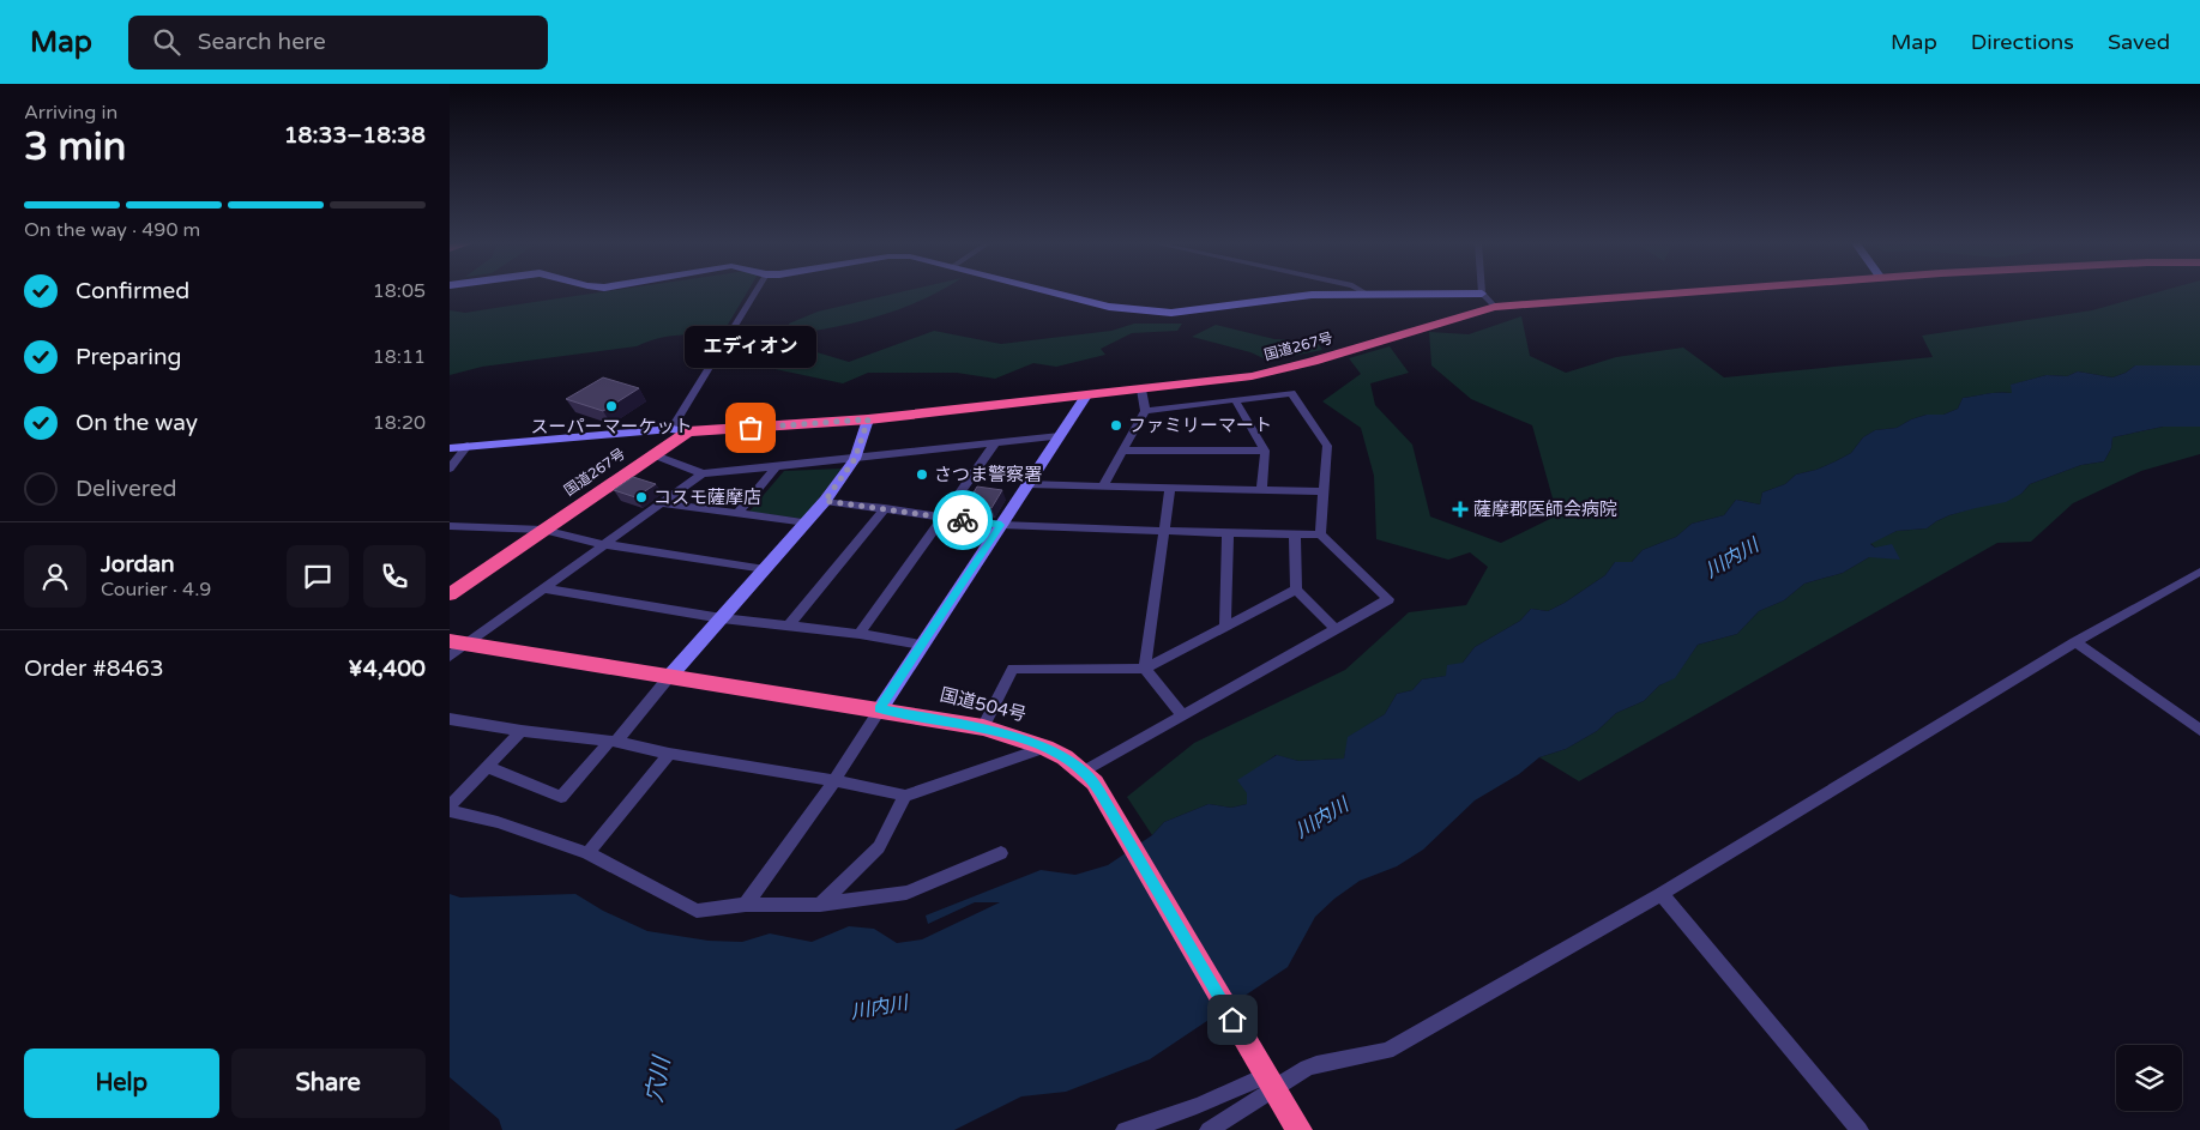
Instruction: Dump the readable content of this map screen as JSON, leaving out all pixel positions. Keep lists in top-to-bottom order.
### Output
{
  "streets": {
    "highway": ["国道267号", "国道504号"]
  },
  "water": ["川内川", "穴川"],
  "places": {
    "other": [
      "スーパーマーケット",
      "ファミリーマート",
      "エディオン",
      "さつま警察署",
      "コスモ薩摩店"
    ],
    "health": ["薩摩郡医師会病院"]
  },
  "page": {
    "header": "Map",
    "search": "Search here",
    "nav": ["Map", "Directions", "Saved"],
    "heading": ["3 min", "Arriving in", "18:33–18:38"],
    "panel": [
      "Jordan",
      "Courier · 4.9",
      "Order #8463",
      "¥4,400"
    ],
    "bar": "On the way · 490 m",
    "list": [
      ["Confirmed", "18:05"],
      ["Preparing", "18:11"],
      ["On the way", "18:20"],
      "Delivered"
    ],
    "bubble": "エディオン",
    "buttons": ["Help", "Share"]
  }
}
